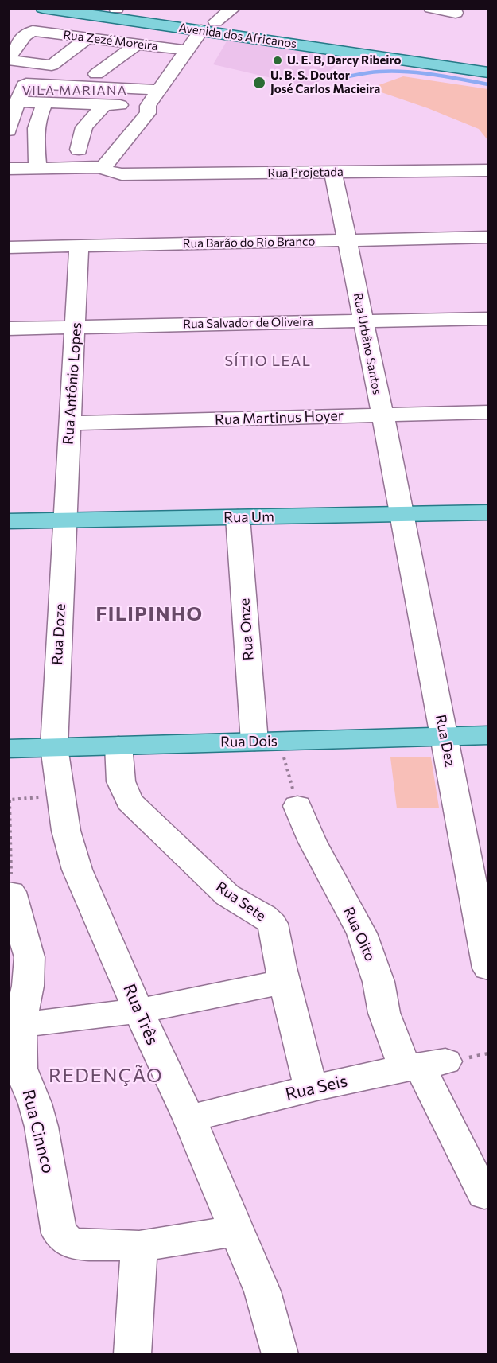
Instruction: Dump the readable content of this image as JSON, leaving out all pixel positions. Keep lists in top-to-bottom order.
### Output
{
  "streets": {
    "main road": ["Avenida dos Africanos", "Rua Um", "Rua Dois"],
    "street": [
      "Rua Zezé Moreira",
      "Rua Projetada",
      "Rua Barão do Rio Branco",
      "Rua Salvador de Oliveira",
      "Rua Urbâno Santos",
      "Rua Antônio Lopes",
      "Rua Martinus Hoyer",
      "Rua Onze",
      "Rua Doze",
      "Rua Dez",
      "Rua Sete",
      "Rua Oito",
      "Rua Três",
      "Rua Seis",
      "Rua Cinnco"
    ]
  },
  "crossings": [
    ["Rua Projetada", "Rua Urbâno Santos"],
    ["Rua Barão do Rio Branco", "Rua Urbâno Santos"],
    ["Rua Barão do Rio Branco", "Rua Antônio Lopes"],
    ["Rua Salvador de Oliveira", "Rua Urbâno Santos"],
    ["Rua Salvador de Oliveira", "Rua Antônio Lopes"],
    ["Rua Urbâno Santos", "Rua Martinus Hoyer"],
    ["Rua Urbâno Santos", "Rua Um"],
    ["Rua Urbâno Santos", "Rua Dez"],
    ["Rua Antônio Lopes", "Rua Martinus Hoyer"],
    ["Rua Antônio Lopes", "Rua Um"],
    ["Rua Antônio Lopes", "Rua Doze"],
    ["Rua Um", "Rua Onze"],
    ["Rua Um", "Rua Doze"],
    ["Rua Um", "Rua Dez"],
    ["Rua Onze", "Rua Dois"],
    ["Rua Doze", "Rua Dois"],
    ["Rua Doze", "Rua Três"],
    ["Rua Dez", "Rua Dois"],
    ["Rua Dois", "Rua Sete"],
    ["Rua Dois", "Rua Três"],
    ["Rua Sete", "Rua Seis"],
    ["Rua Oito", "Rua Seis"],
    ["Rua Três", "Rua Seis"],
    ["Rua Três", "Rua Cinnco"]
  ],
  "districts": [
    "VILA MARIANA",
    "SÍTIO LEAL",
    "FILIPINHO",
    "REDENÇÃO"
  ],
  "places": ["U. E. B, Darcy Ribeiro", "U. B. S. Doutor José Carlos Macieira"]
}
